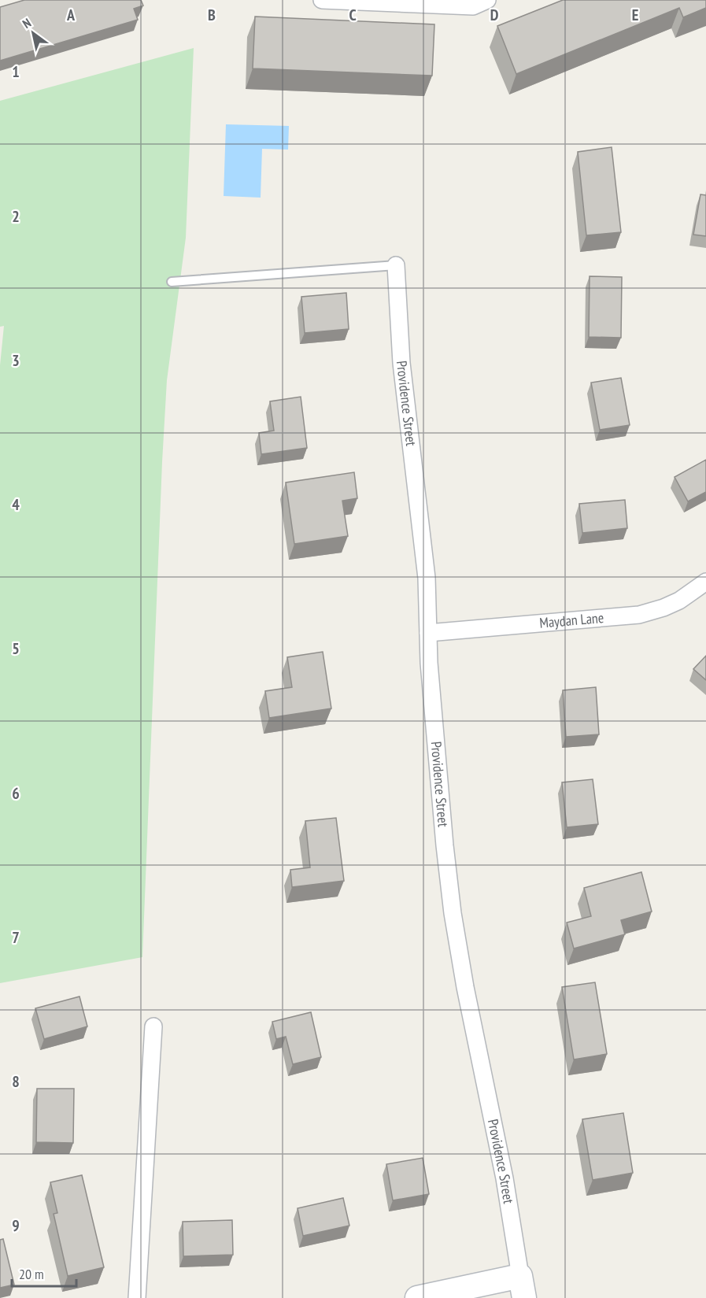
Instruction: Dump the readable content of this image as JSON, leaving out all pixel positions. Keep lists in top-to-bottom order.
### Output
{
  "streets": {
    "street": ["Providence Street", "Maydan Lane"]
  },
  "crossings": [
    ["Providence Street", "Maydan Lane"]
  ],
  "scale_bar": "20 m",
  "north": "top left",
  "grid": {
    "columns": [
      "A",
      "B",
      "C",
      "D",
      "E"
    ],
    "rows": [
      "1",
      "2",
      "3",
      "4",
      "5",
      "6",
      "7",
      "8",
      "9"
    ]
  }
}
